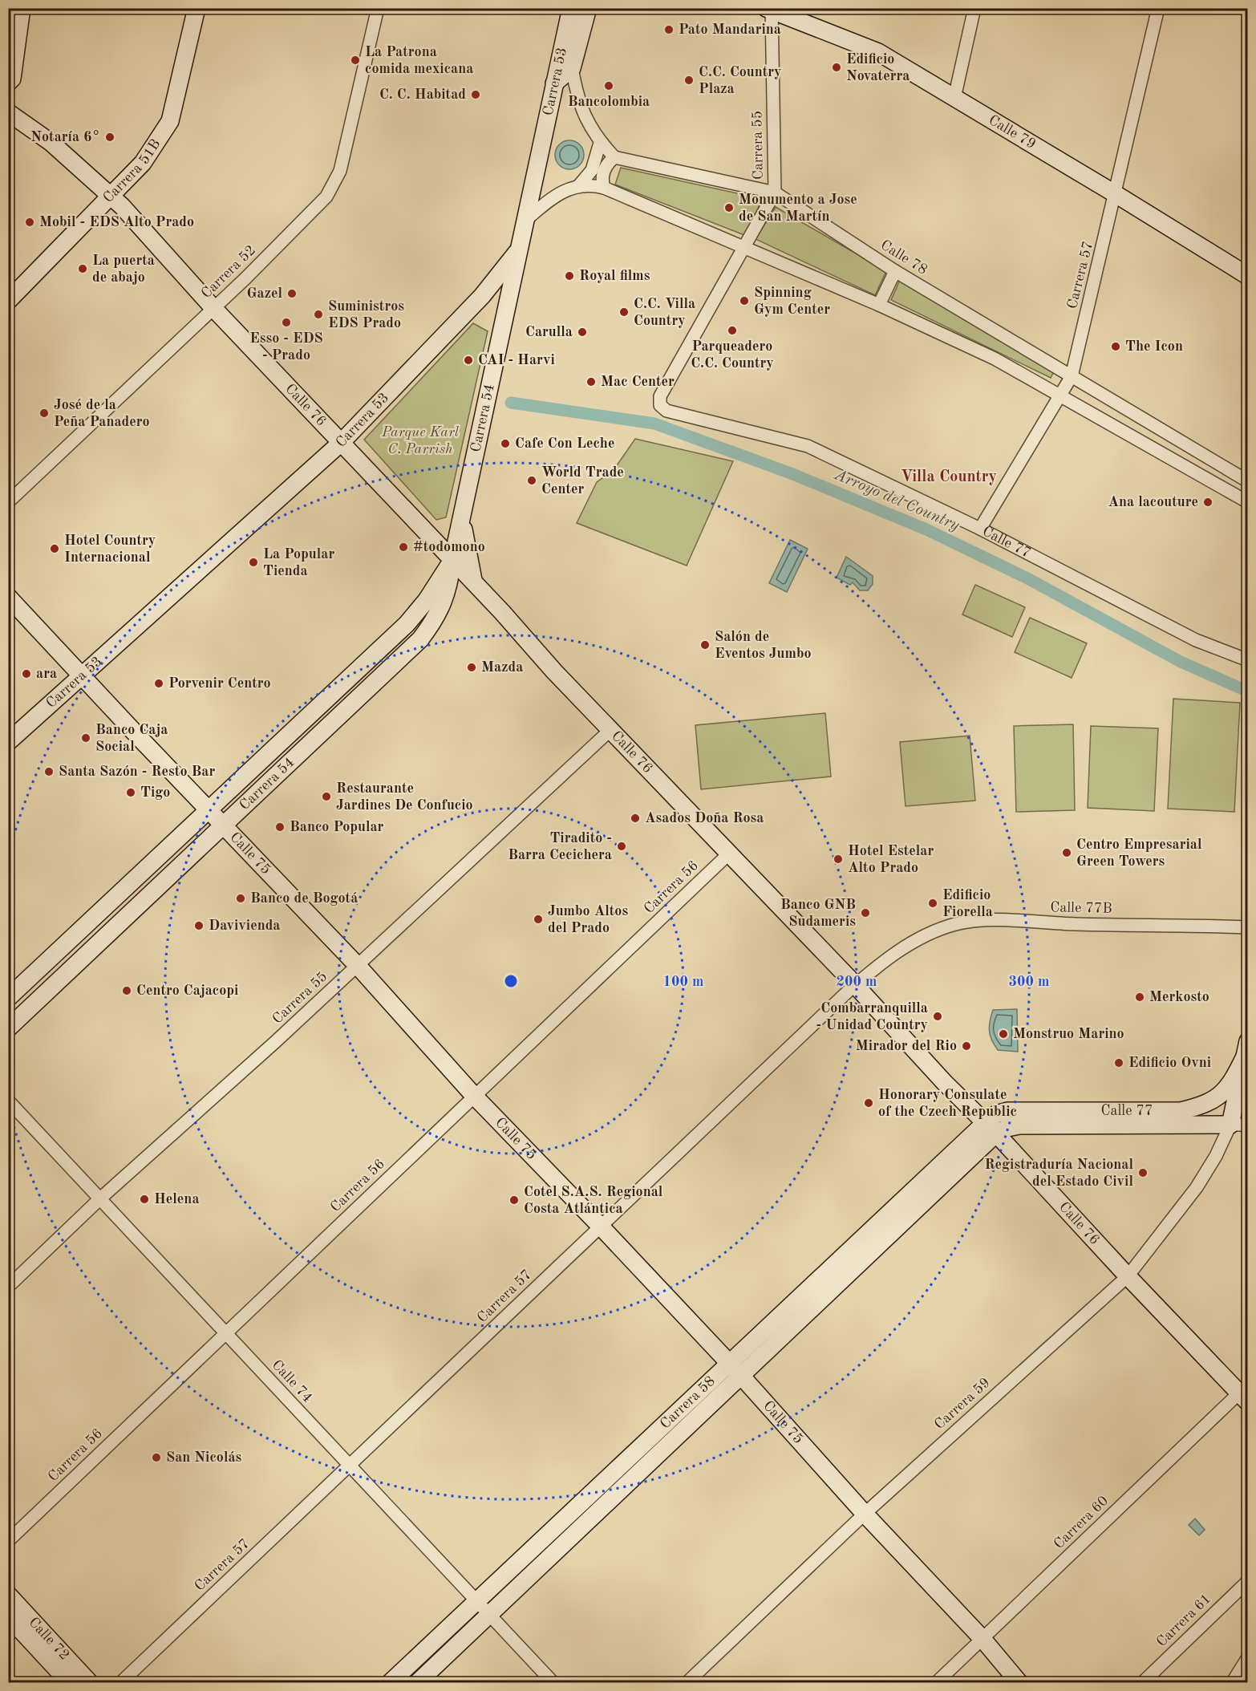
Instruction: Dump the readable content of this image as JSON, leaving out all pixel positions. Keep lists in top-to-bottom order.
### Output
{
  "streets": {
    "street": [
      "Carrera 53",
      "Calle 79",
      "Carrera 55",
      "Carrera 51B",
      "Calle 78",
      "Carrera 52",
      "Carrera 57",
      "Calle 76",
      "Carrera 54",
      "Calle 77",
      "Calle 75",
      "Carrera 56",
      "Calle 77B",
      "Calle 74",
      "Carrera 58",
      "Carrera 59",
      "Carrera 60",
      "Carrera 61",
      "Calle 72"
    ]
  },
  "crossings": [
    ["Carrera 53", "Calle 76"],
    ["Carrera 53", "Carrera 54"],
    ["Carrera 53", "Calle 75"],
    ["Calle 79", "Carrera 55"],
    ["Calle 79", "Carrera 57"],
    ["Carrera 55", "Calle 78"],
    ["Carrera 55", "Calle 76"],
    ["Carrera 55", "Calle 77"],
    ["Carrera 55", "Calle 75"],
    ["Carrera 55", "Calle 74"],
    ["Carrera 51B", "Calle 76"],
    ["Calle 78", "Carrera 57"],
    ["Carrera 52", "Calle 76"],
    ["Carrera 57", "Calle 76"],
    ["Carrera 57", "Calle 77"],
    ["Carrera 57", "Calle 75"],
    ["Carrera 57", "Calle 77B"],
    ["Carrera 57", "Calle 74"],
    ["Calle 76", "Carrera 54"],
    ["Calle 76", "Calle 77"],
    ["Calle 76", "Carrera 56"],
    ["Calle 76", "Carrera 58"],
    ["Calle 76", "Carrera 59"],
    ["Calle 76", "Carrera 60"],
    ["Carrera 54", "Calle 75"],
    ["Calle 77", "Carrera 58"],
    ["Calle 77", "Carrera 59"],
    ["Calle 75", "Carrera 56"],
    ["Calle 75", "Carrera 58"],
    ["Calle 75", "Carrera 59"],
    ["Calle 75", "Carrera 60"],
    ["Carrera 56", "Calle 74"],
    ["Calle 74", "Carrera 58"]
  ],
  "districts": ["Villa Country"],
  "water": ["Arroyo del Country"],
  "parks": ["Parque Karl C. Parrish"],
  "places": [
    "Pato Mandarina",
    "La Patrona comida mexicana",
    "Edificio Novaterra",
    "C.C. Country Plaza",
    "Bancolombia",
    "C. C. Habitad",
    "Notaría 6°",
    "Monumento a Jose de San Martín",
    "Mobil - EDS Alto Prado",
    "La puerta de abajo",
    "Royal films",
    "Gazel",
    "Spinning Gym Center",
    "C.C. Villa Country",
    "Suministros EDS Prado",
    "Esso - EDS - Prado",
    "Parqueadero C.C. Country",
    "Carulla",
    "The Icon",
    "CAI - Harvi",
    "Mac Center",
    "José de la Peña Panadero",
    "Cafe Con Leche",
    "World Trade Center",
    "Ana lacouture",
    "#todomono",
    "Hotel Country Internacional",
    "La Popular Tienda",
    "Salón de Eventos Jumbo",
    "Mazda",
    "ara",
    "Porvenir Centro",
    "Banco Caja Social",
    "Santa Sazón - Resto Bar",
    "Tigo",
    "Restaurante Jardines De Confucio",
    "Asados Doña Rosa",
    "Banco Popular",
    "Tiradito - Barra Cecichera",
    "Centro Empresarial Green Towers",
    "Hotel Estelar Alto Prado",
    "Banco de Bogotá",
    "Edificio Fiorella",
    "Banco GNB Sudameris",
    "Jumbo Altos del Prado",
    "Davivienda",
    "Centro Cajacopi",
    "Merkosto",
    "Combarranquilla - Unidad Country",
    "Monstruo Marino",
    "Mirador del Rio",
    "Edificio Ovni",
    "Honorary Consulate of the Czech Republic",
    "Registraduría Nacional del Estado Civil",
    "Helena",
    "Cotel S.A.S. Regional Costa Atlántica",
    "San Nicolás"
  ],
  "rings": ["100 m", "200 m", "300 m"]
}
